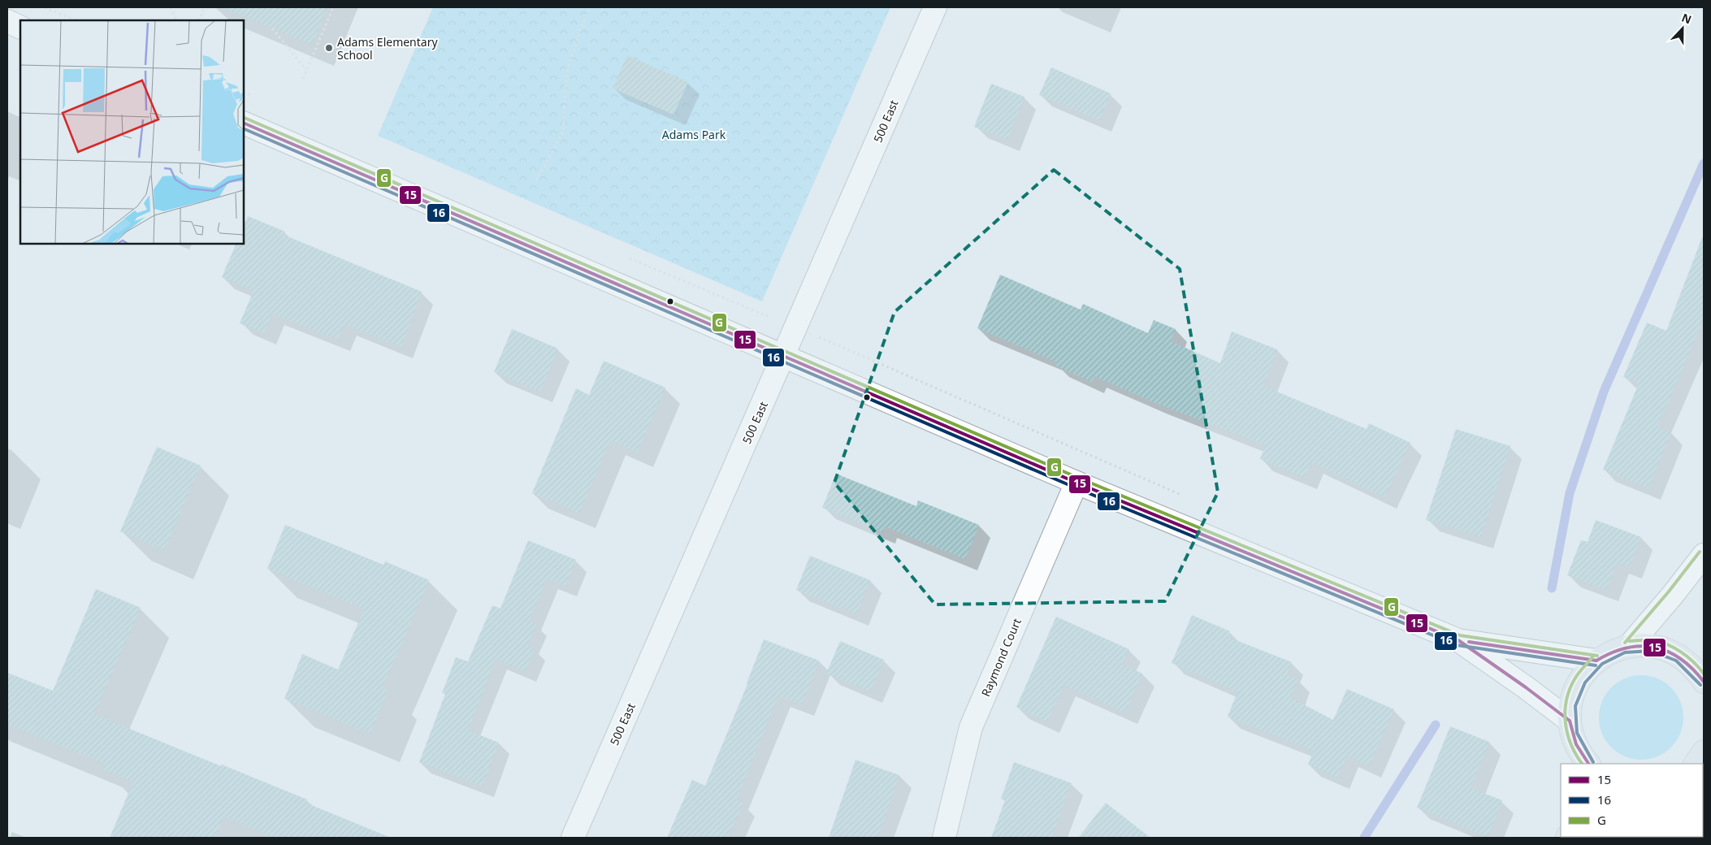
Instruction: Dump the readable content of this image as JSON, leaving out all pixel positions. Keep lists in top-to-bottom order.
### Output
{
  "streets": {
    "street": ["500 East", "Raymond Court"]
  },
  "parks": ["Adams Park"],
  "places": ["Adams Elementary School"],
  "lines": ["transit line G", "transit line 15", "transit line 16"],
  "legend": ["15", "16", "G"],
  "north": "top"
}
